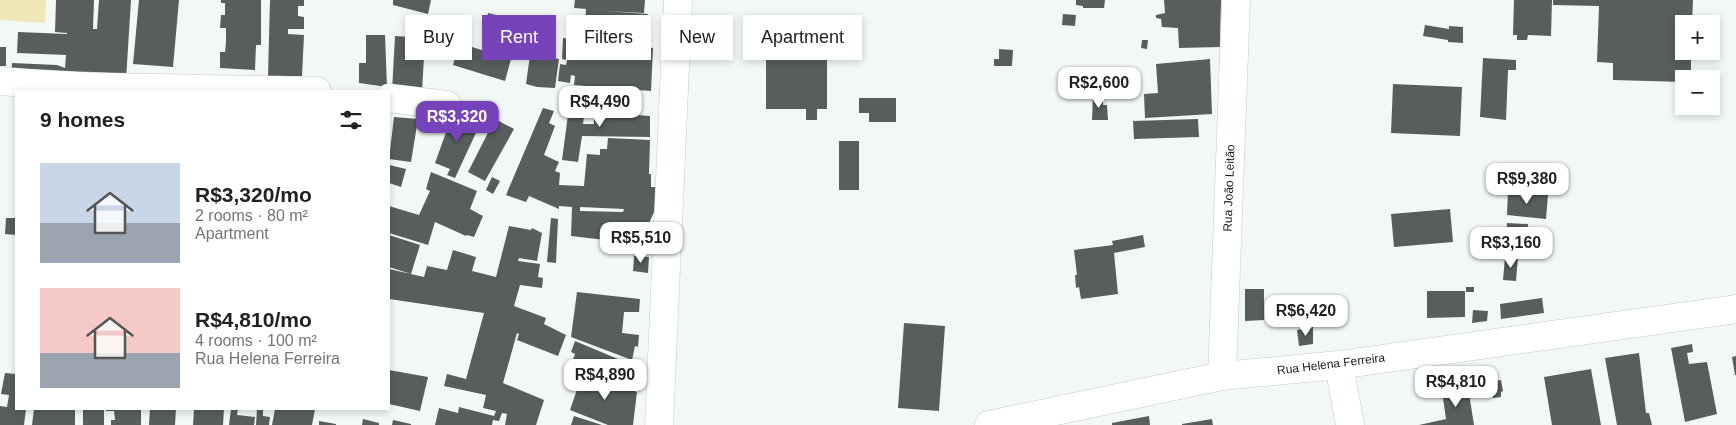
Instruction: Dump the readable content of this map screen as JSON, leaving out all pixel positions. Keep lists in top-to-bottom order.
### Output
{
  "streets": {
    "street": ["Rua João Leitão", "Rua Helena Ferreira"]
  },
  "crossings": [
    ["Rua João Leitão", "Rua Helena Ferreira"]
  ],
  "page": {
    "map_buttons": ["+", "−"],
    "chip": [
      "Buy",
      "Rent",
      "Filters",
      "New",
      "Apartment"
    ],
    "price": [
      "R$2,600",
      "R$4,490",
      "R$3,320",
      "R$9,380",
      "R$5,510",
      "R$3,160",
      "R$6,420",
      "R$4,890",
      "R$4,810"
    ],
    "heading": "9 homes",
    "list": [
      {
        "name": "R$3,320/mo",
        "note": "2 rooms · 80 m² · Apartment"
      },
      {
        "name": "R$4,810/mo",
        "note": "4 rooms · 100 m² · Rua Helena Ferreira"
      }
    ]
  }
}
